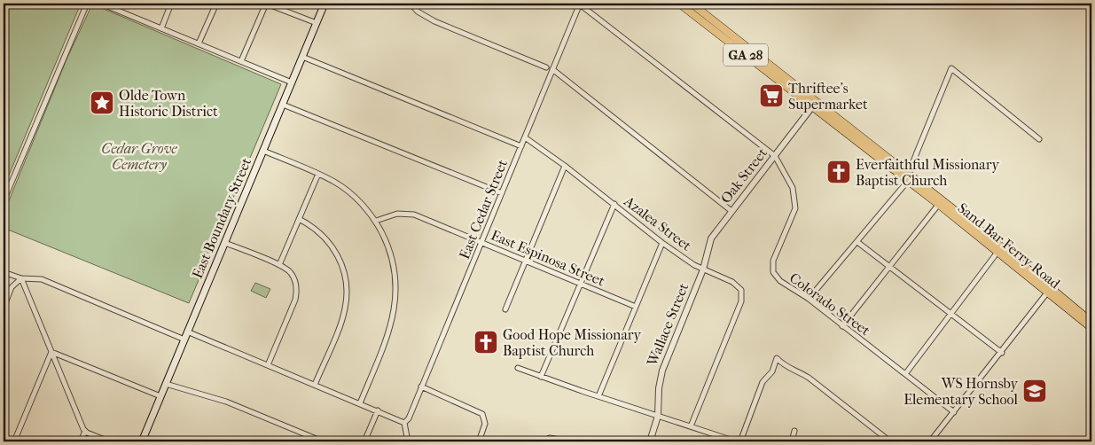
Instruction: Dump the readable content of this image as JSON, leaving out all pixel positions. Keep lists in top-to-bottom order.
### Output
{
  "streets": {
    "main road": ["GA 28", "East Boundary Street", "Sand Bar Ferry Road"],
    "street": [
      "Oak Street",
      "East Cedar Street",
      "Azalea Street",
      "East Espinosa Street",
      "Colorado Street",
      "Wallace Street"
    ]
  },
  "crossings": [
    ["Oak Street", "Azalea Street"],
    ["Oak Street", "Sand Bar Ferry Road"],
    ["Oak Street", "Colorado Street"],
    ["Oak Street", "Wallace Street"],
    ["East Cedar Street", "Azalea Street"],
    ["East Cedar Street", "East Espinosa Street"],
    ["Azalea Street", "Wallace Street"]
  ],
  "parks": ["Cedar Grove Cemetery"],
  "places": {
    "supermarket": ["Thriftee's Supermarket"],
    "place": ["Olde Town Historic District"],
    "church": ["Everfaithful Missionary Baptist Church", "Good Hope Missionary Baptist Church"],
    "school or university": ["WS Hornsby Elementary School"]
  }
}
